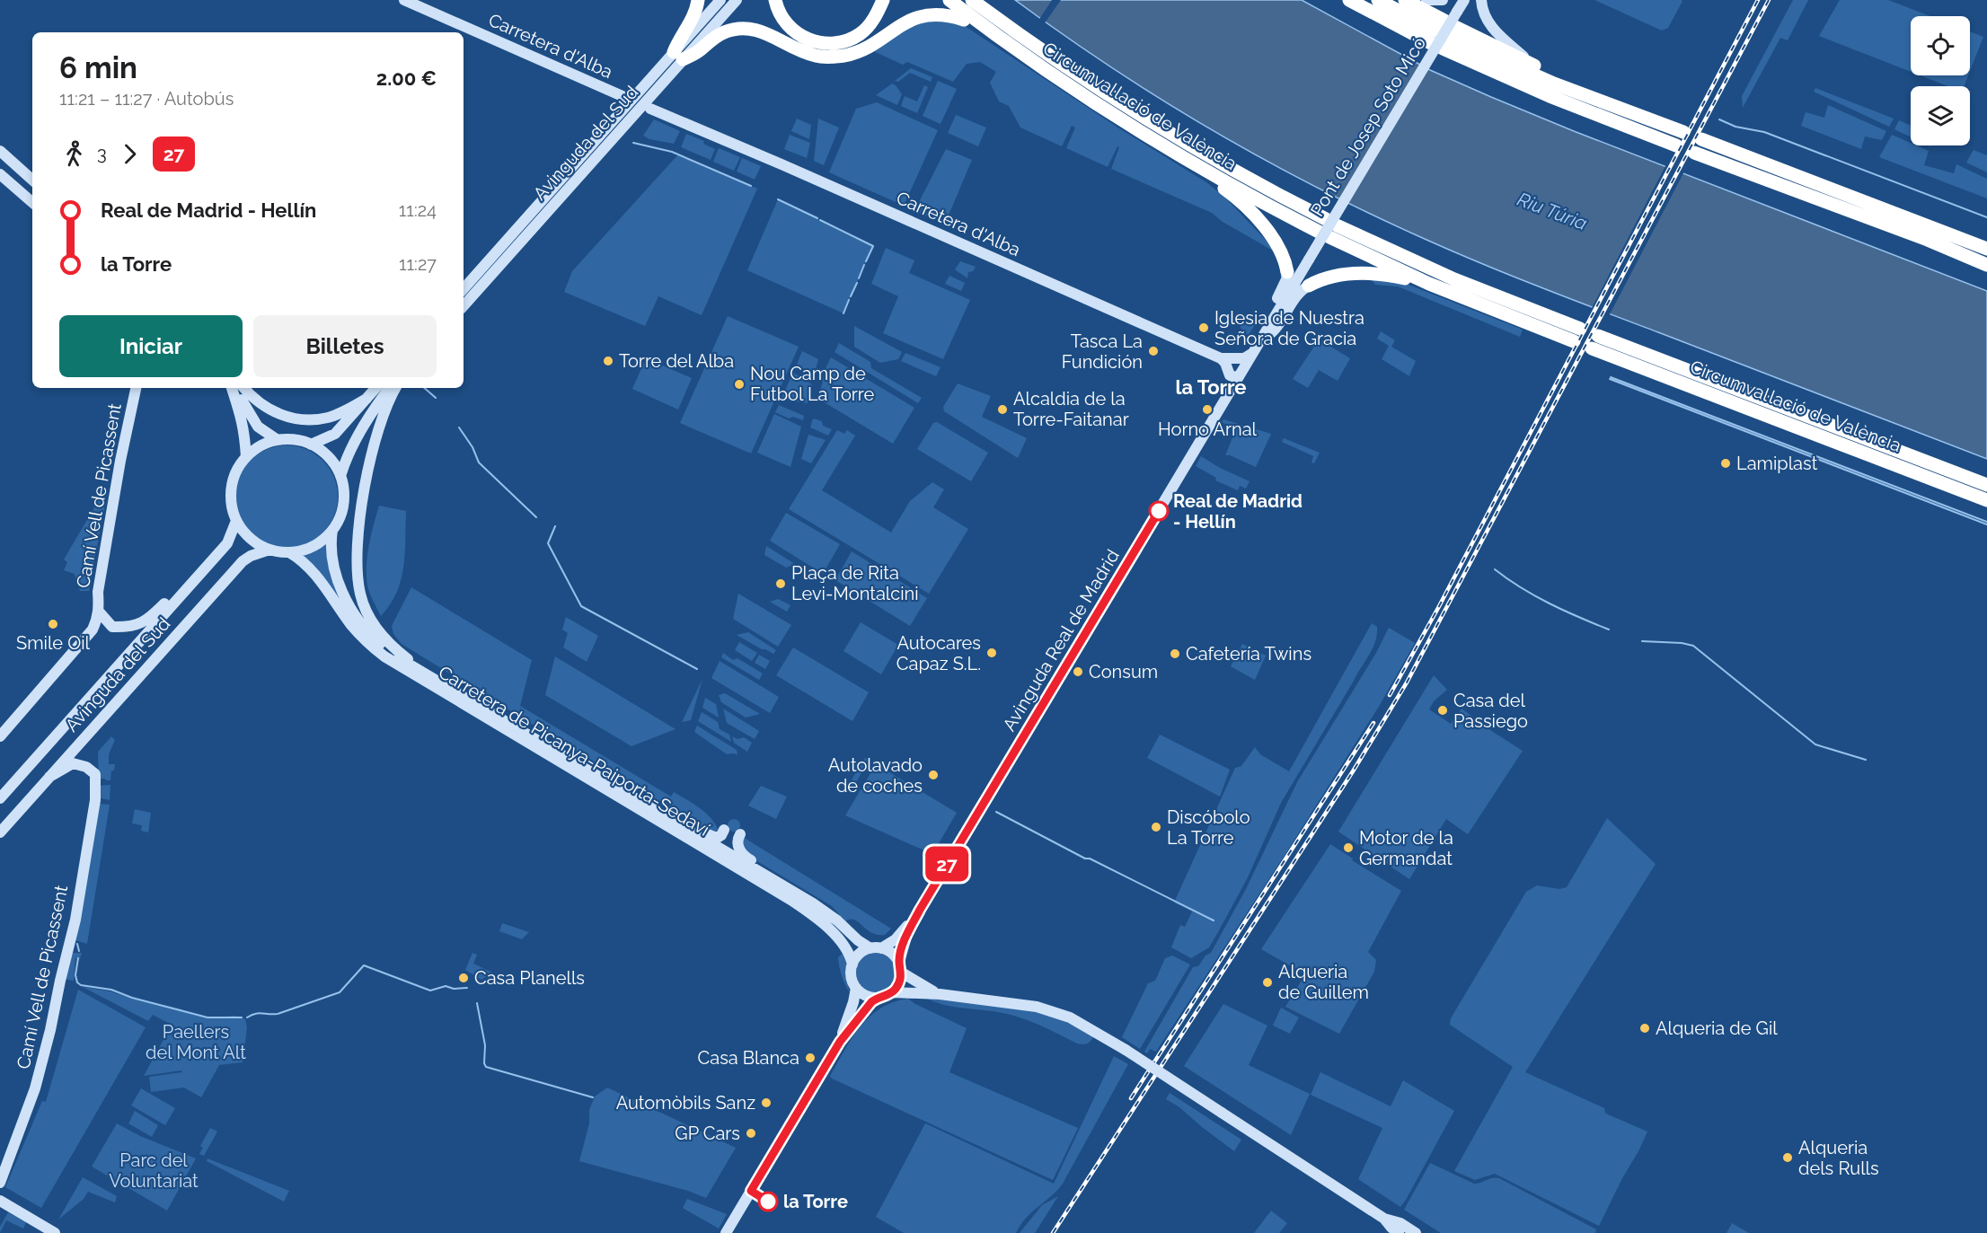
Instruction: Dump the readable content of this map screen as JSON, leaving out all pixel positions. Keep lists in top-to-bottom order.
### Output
{
  "streets": {
    "highway": ["Circumval·lació de València"],
    "main road": [
      "Carretera d'Alba",
      "Pont de Josep Soto Micó",
      "Avinguda del Sud",
      "Camí Vell de Picassent",
      "Avinguda Real de Madrid",
      "Carretera de Picanya-Paiporta-Sedaví"
    ]
  },
  "crossings": [
    ["Carretera d'Alba", "Avinguda Real de Madrid"],
    ["Avinguda del Sud", "Camí Vell de Picassent"],
    ["Avinguda del Sud", "Carretera de Picanya-Paiporta-Sedaví"],
    ["Avinguda Real de Madrid", "Carretera de Picanya-Paiporta-Sedaví"]
  ],
  "districts": ["la Torre"],
  "water": ["Riu Túria"],
  "parks": ["Paellers del Mont Alt", "Parc del Voluntariat"],
  "places": [
    "Iglesia de Nuestra Señora de Gracia",
    "Tasca La Fundición",
    "Torre del Alba",
    "Nou Camp de Futbol La Torre",
    "Alcaldia de la Torre-Faitanar",
    "Horno Arnal",
    "Lamiplast",
    "Real de Madrid - Hellín",
    "Plaça de Rita Levi-Montalcini",
    "Smile Oil",
    "Autocares Capaz S.L.",
    "Cafetería Twins",
    "Consum",
    "Casa del Passiego",
    "Autolavado de coches",
    "Discóbolo La Torre",
    "Motor de la Germandat",
    "Casa Planells",
    "Alqueria de Guillem",
    "Alqueria de Gil",
    "Casa Blanca",
    "Automòbils Sanz",
    "GP Cars",
    "Alqueria dels Rulls",
    "la Torre"
  ],
  "lines": ["bus line 27"],
  "page": {
    "on_map": "27",
    "heading": ["6 min", "11:21 – 11:27 · Autobús", "2.00 €"],
    "legs": ["3", "27"],
    "list": [
      {
        "name": "Real de Madrid - Hellín",
        "value": "11:24"
      },
      {
        "name": "la Torre",
        "value": "11:27"
      }
    ],
    "buttons": ["Iniciar", "Billetes"]
  }
}
